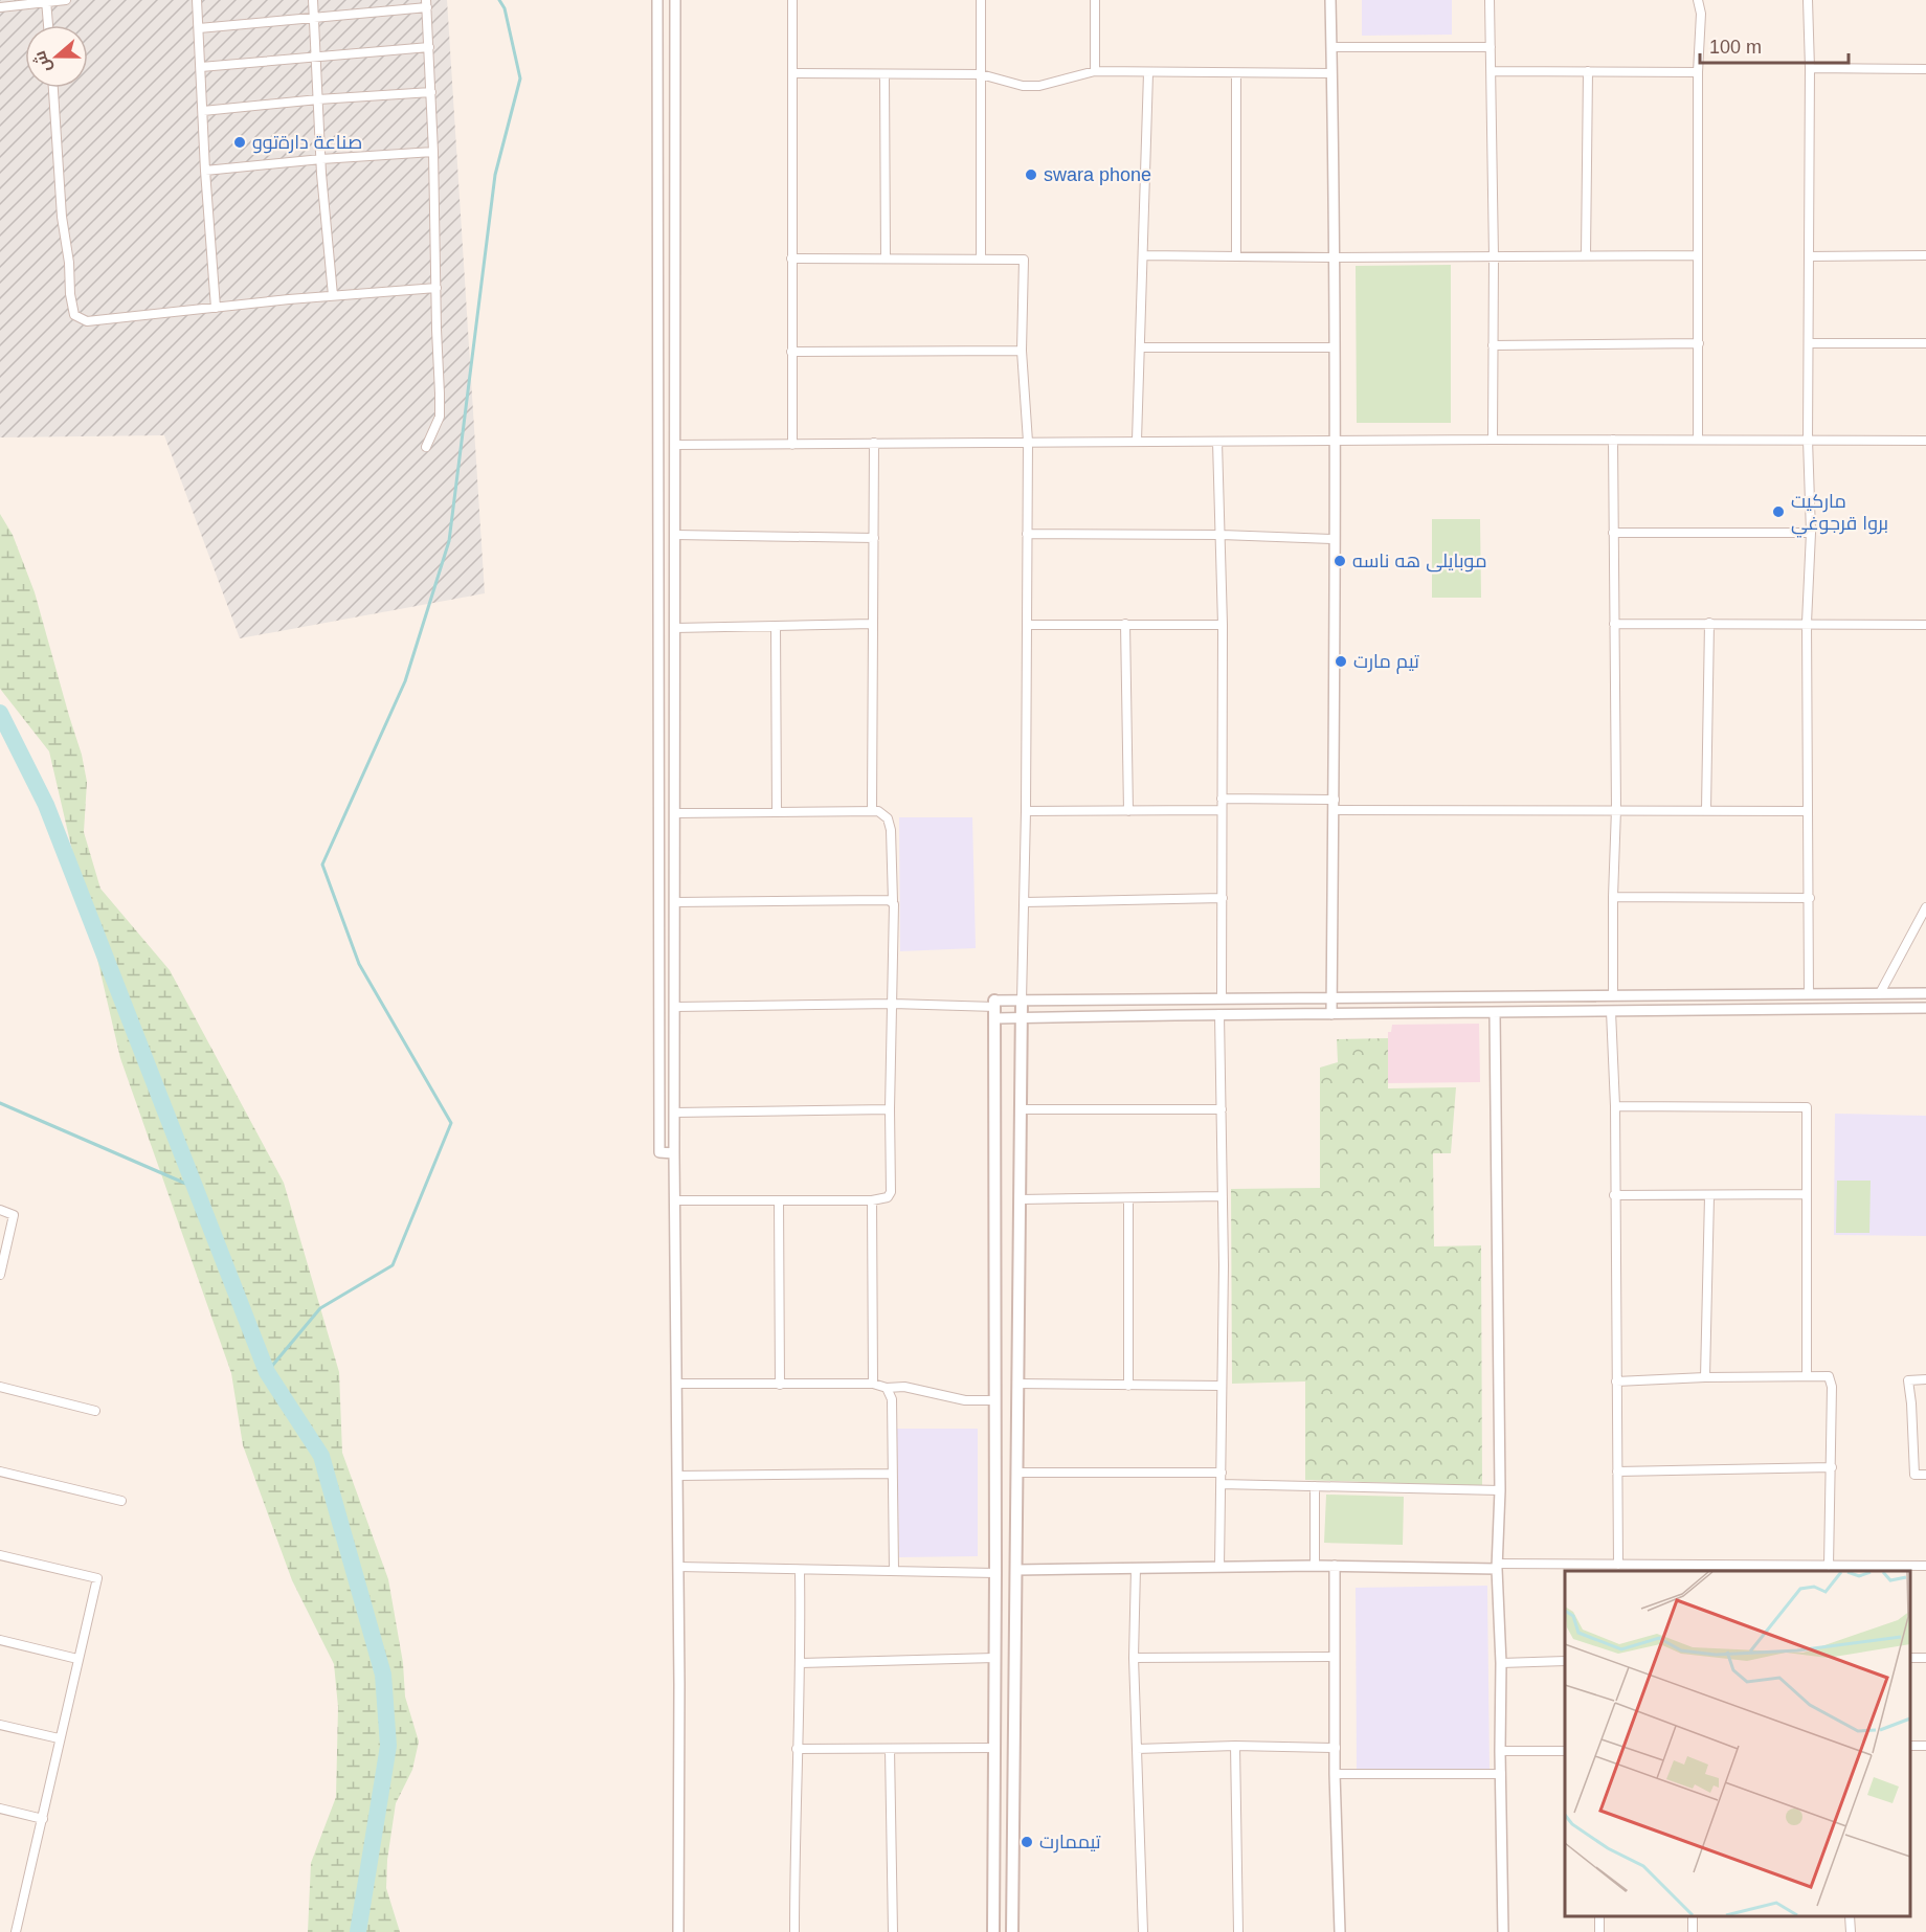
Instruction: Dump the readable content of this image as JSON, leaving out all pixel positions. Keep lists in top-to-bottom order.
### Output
{
  "places": [
    "صناعة دارةتوو",
    "swara phone",
    "ماركيت بروا قرجوغي",
    "موبایلی هه ناسه",
    "تیم مارت",
    "تیممارت"
  ],
  "scale_bar": "100 m",
  "north": "left"
}
